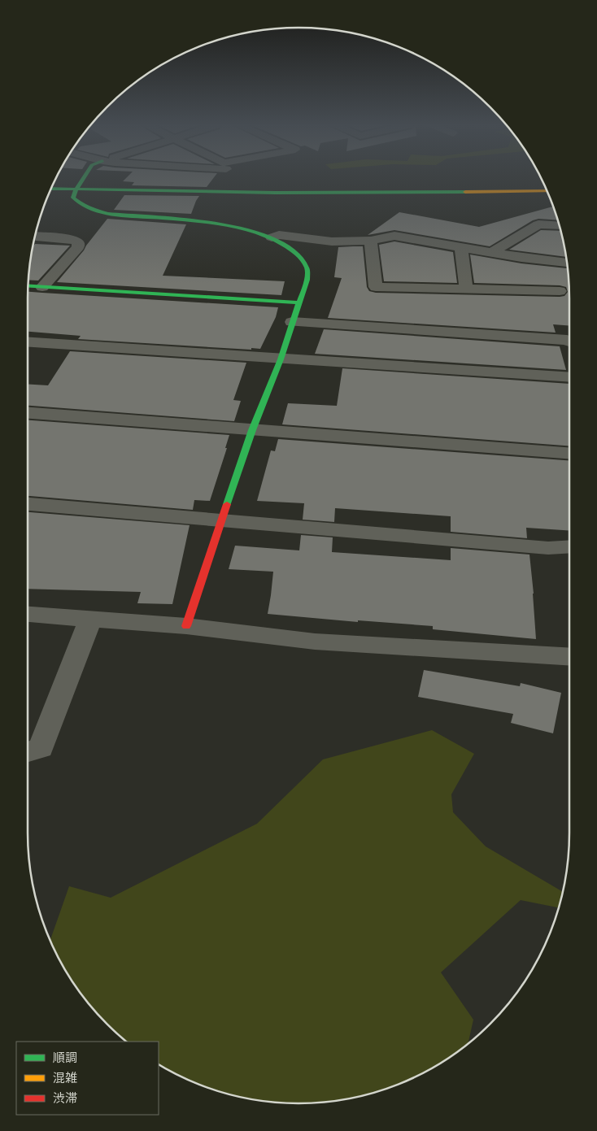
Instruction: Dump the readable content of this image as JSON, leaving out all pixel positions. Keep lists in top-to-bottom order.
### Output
{
  "legend": ["順調", "混雑", "渋滞"]
}
